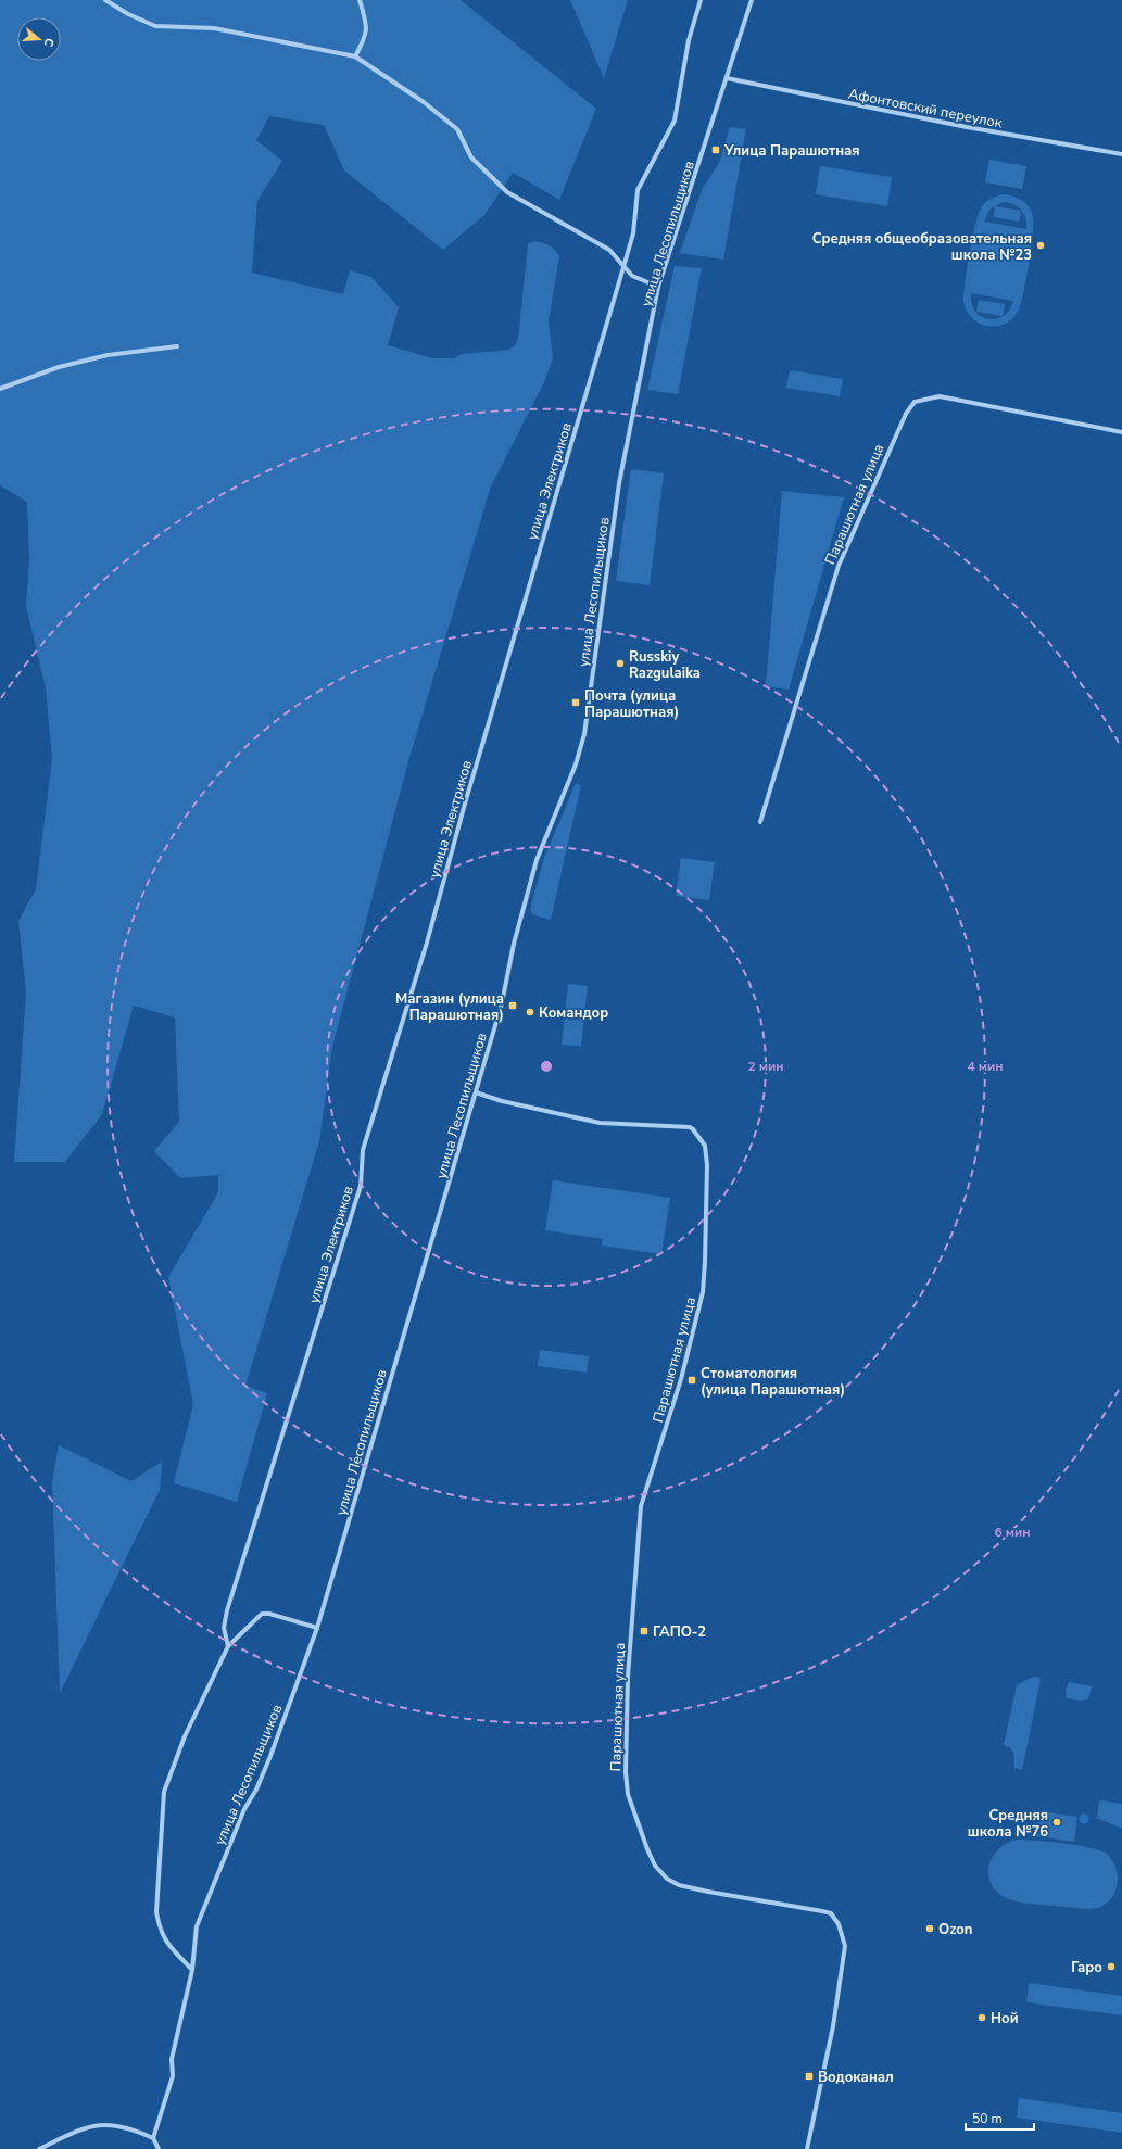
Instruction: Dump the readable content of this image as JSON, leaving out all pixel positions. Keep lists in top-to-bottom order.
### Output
{
  "streets": {
    "street": [
      "Афонтовский переулок",
      "улица Лесопильщиков",
      "улица Электриков",
      "Парашютная улица"
    ]
  },
  "crossings": [
    ["Афонтовский переулок", "улица Лесопильщиков"],
    ["улица Лесопильщиков", "Парашютная улица"]
  ],
  "places": {
    "transit": [
      "Улица Парашютная",
      "Почта (улица Парашютная)",
      "Магазин (улица Парашютная)",
      "Стоматология (улица Парашютная)",
      "ГАПО-2",
      "Водоканал"
    ],
    "other": [
      "Средняя общеобразовательная школа №23",
      "Russkiy Razgulaika",
      "Командор",
      "Средняя школа №76",
      "Ozon",
      "Гаро",
      "Ной"
    ]
  },
  "scale_bar": "50 m",
  "north": "right",
  "rings": ["2 мин", "4 мин", "6 мин"]
}
